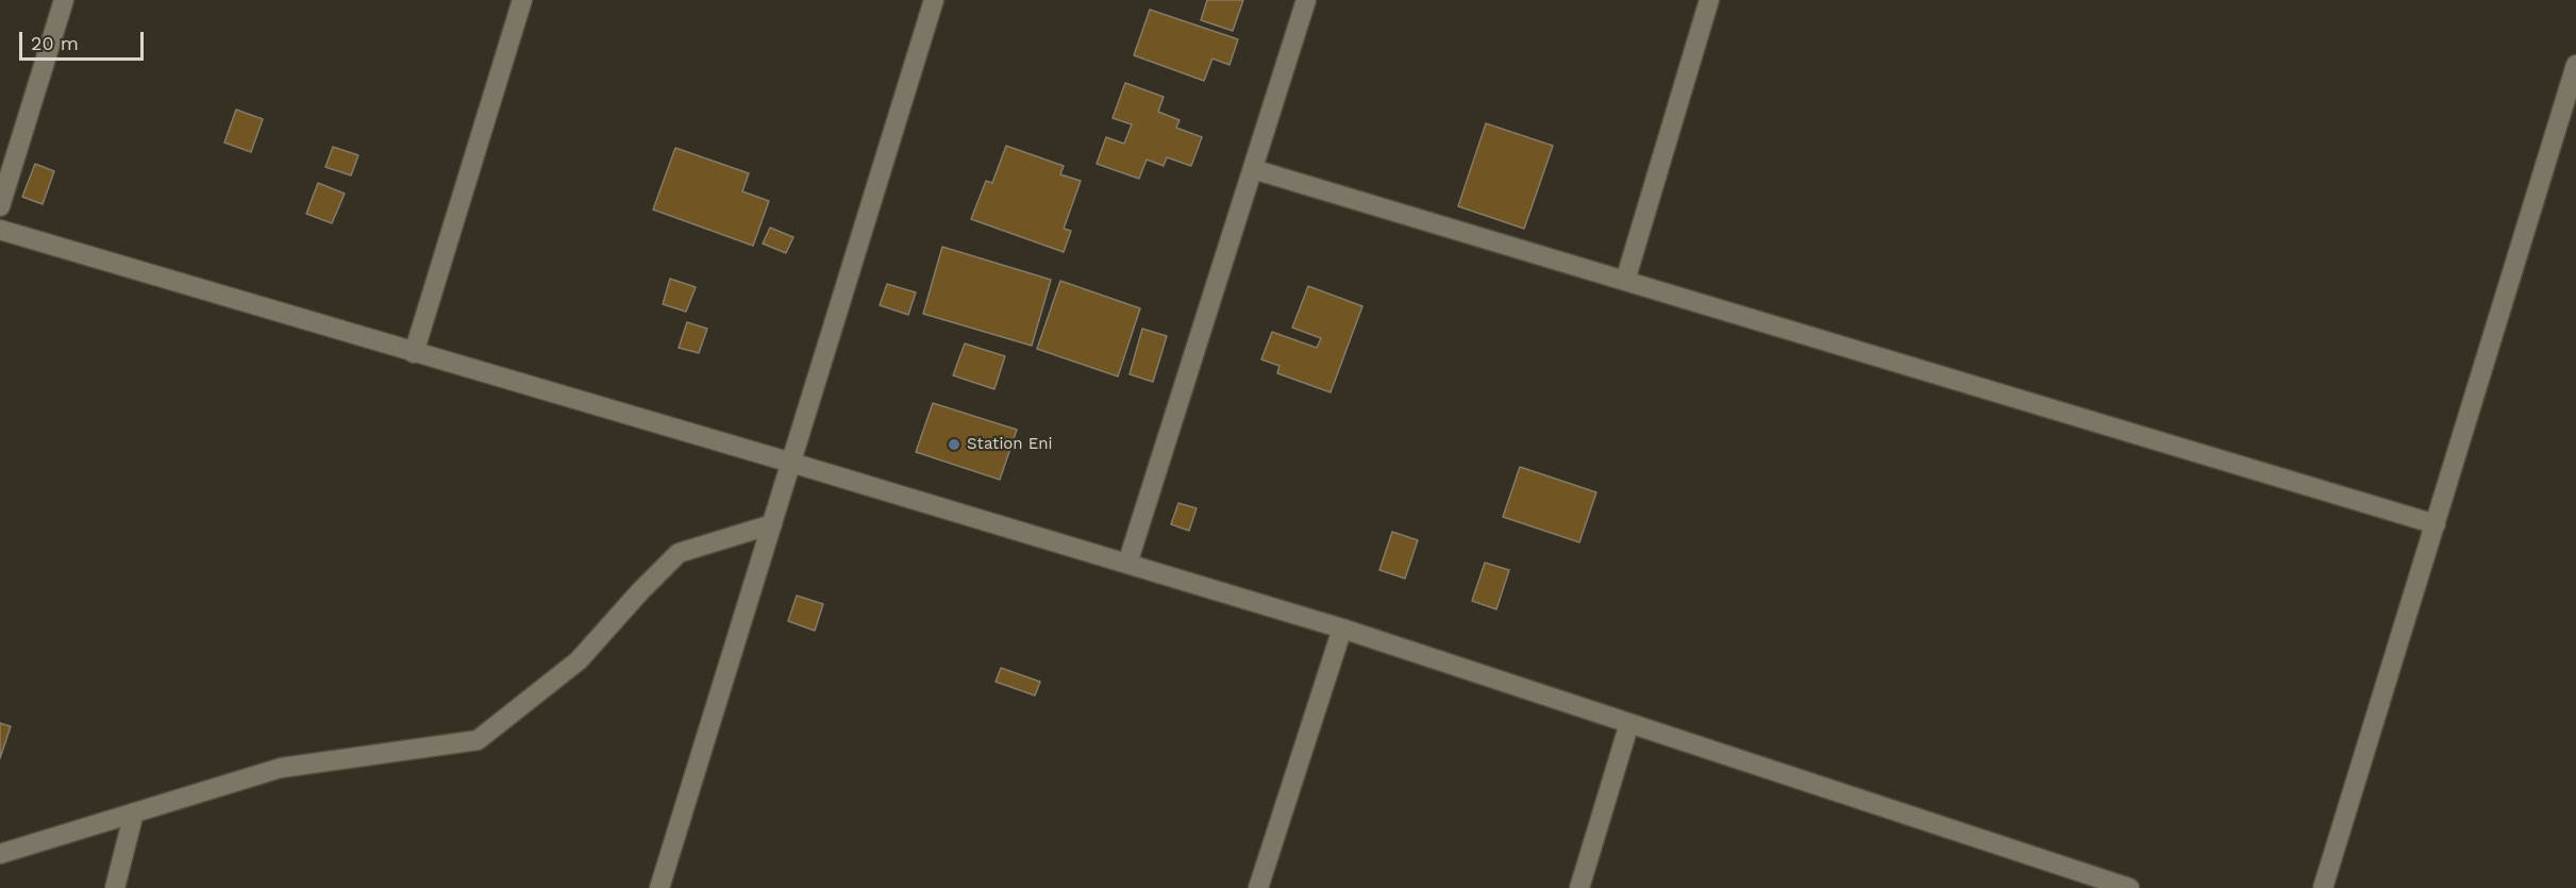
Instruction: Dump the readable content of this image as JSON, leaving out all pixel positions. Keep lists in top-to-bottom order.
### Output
{
  "places": ["Station Eni"],
  "scale_bar": "20 m"
}
